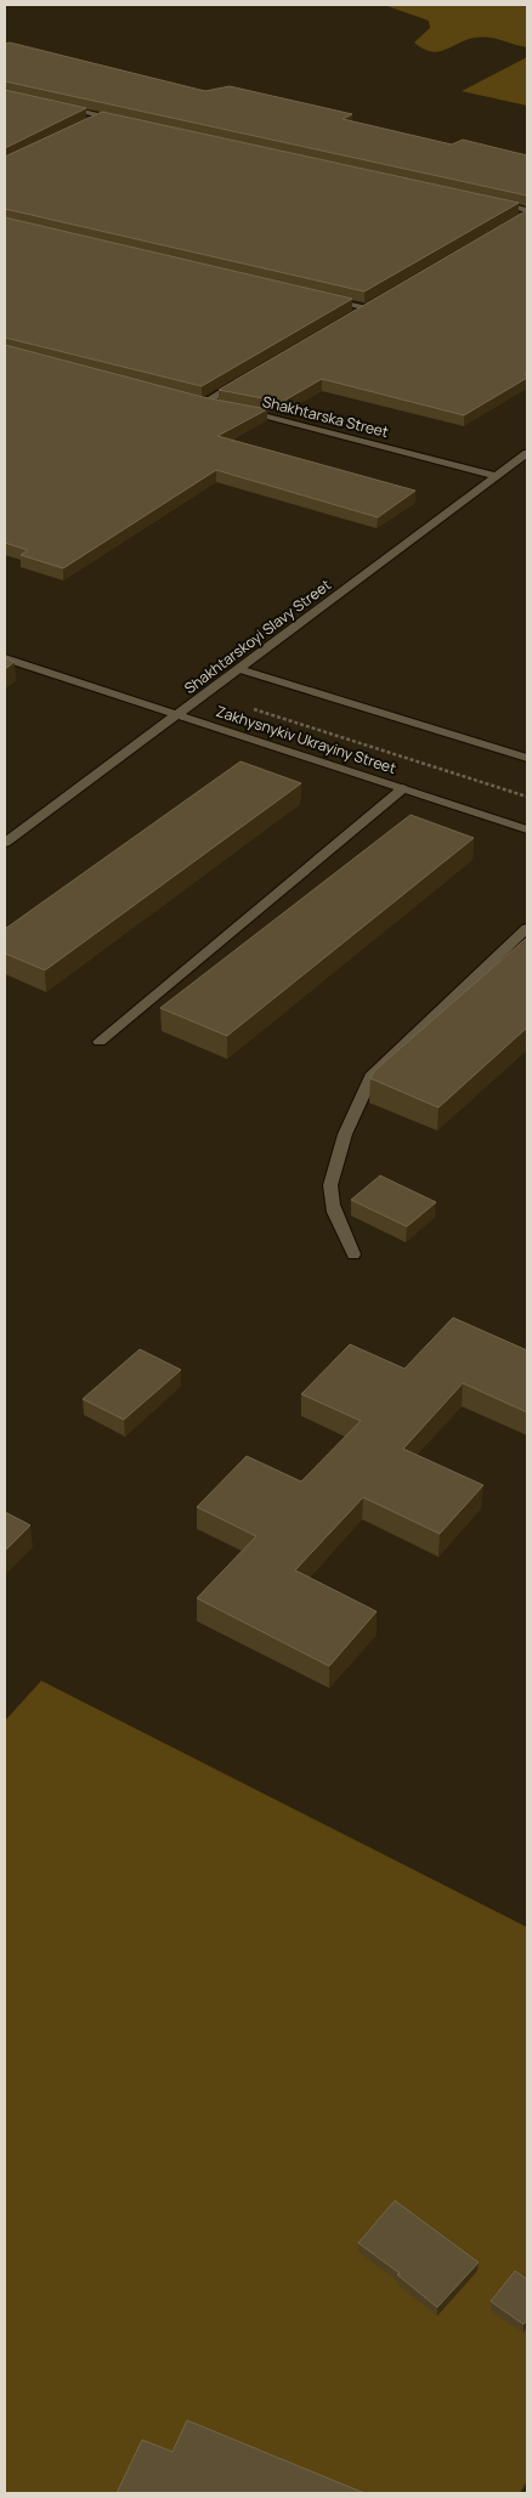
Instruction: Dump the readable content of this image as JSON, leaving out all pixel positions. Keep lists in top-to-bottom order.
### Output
{
  "streets": {
    "street": ["Shakhtarska Street", "Shakhtarskoyi Slavy Street", "Zakhysnykiv Ukrayiny Street"]
  },
  "crossings": [
    ["Shakhtarska Street", "Shakhtarskoyi Slavy Street"],
    ["Shakhtarskoyi Slavy Street", "Zakhysnykiv Ukrayiny Street"]
  ]
}
